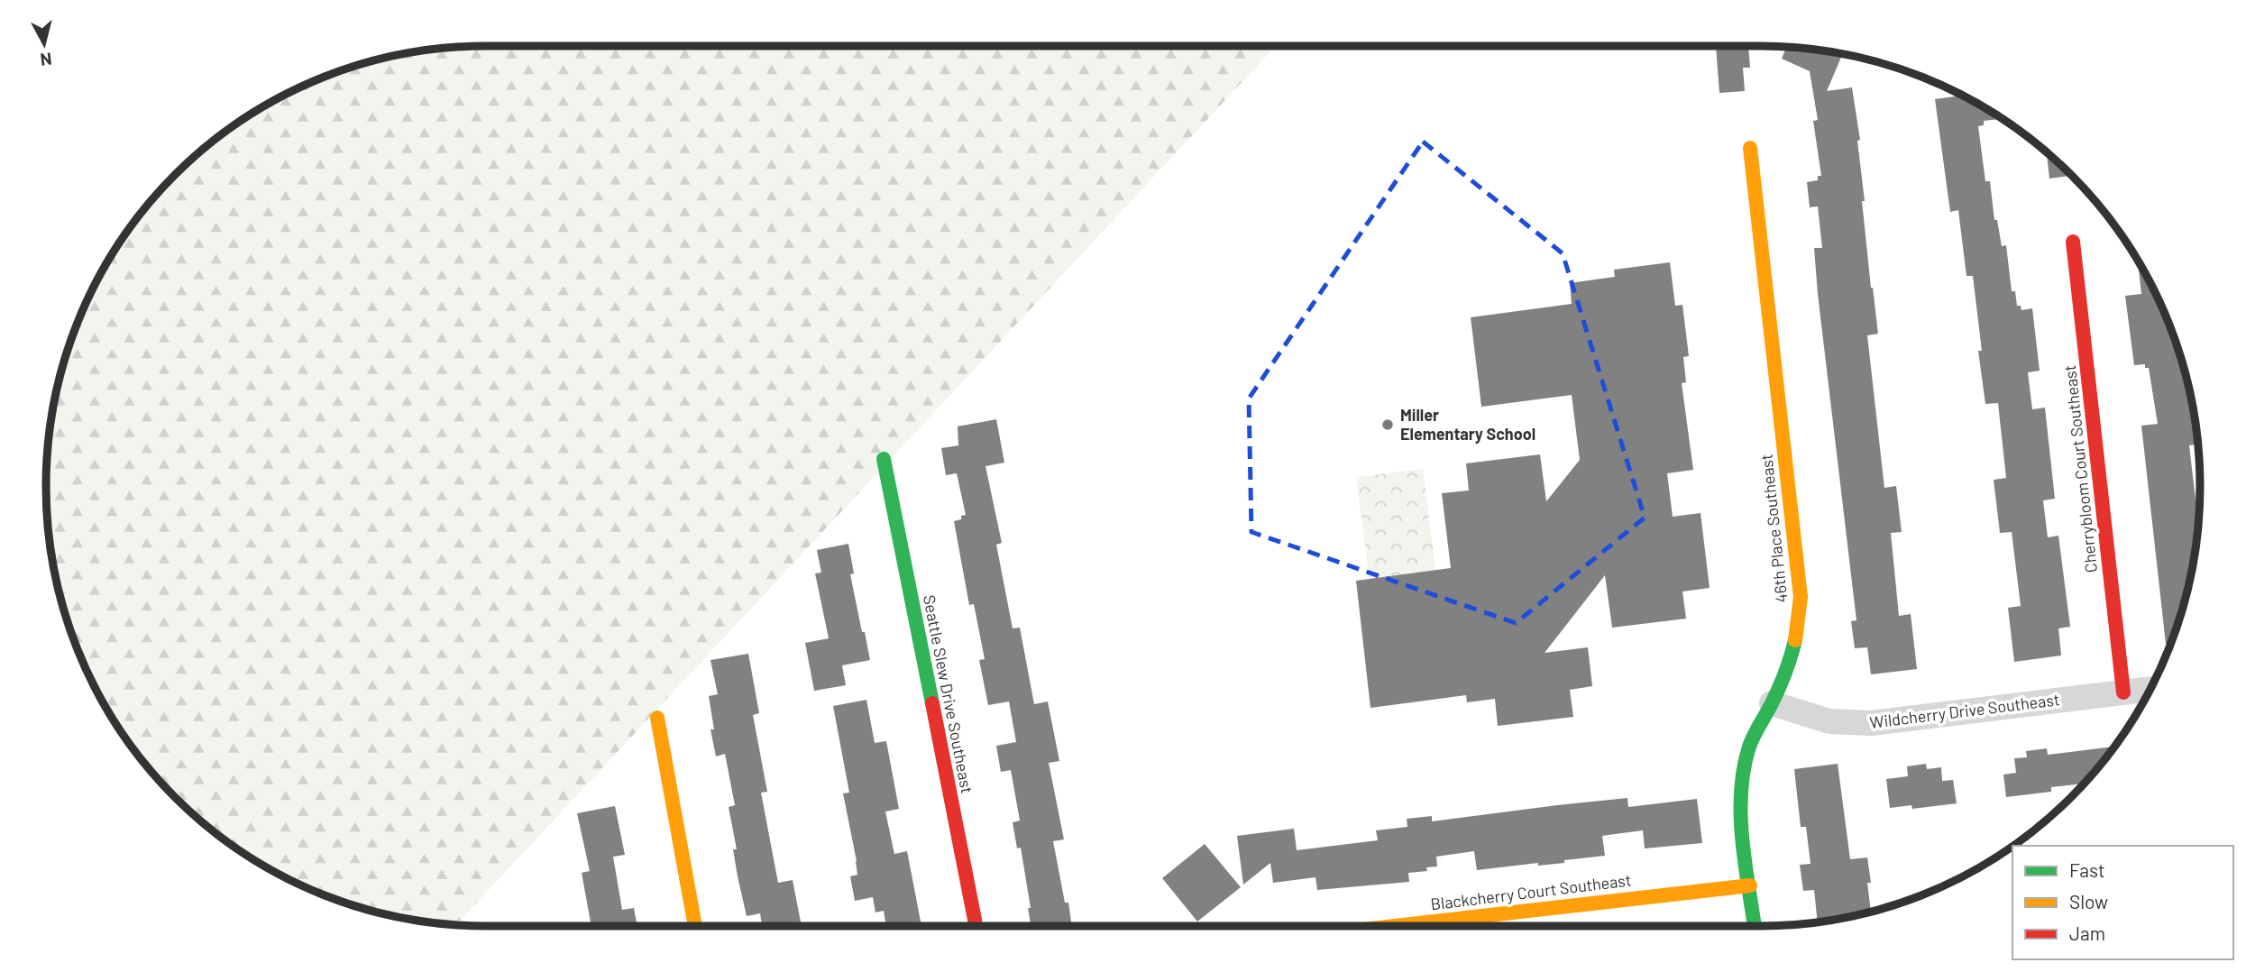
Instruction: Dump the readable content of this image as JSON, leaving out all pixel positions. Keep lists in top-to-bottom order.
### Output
{
  "streets": {
    "street": [
      "Cherrybloom Court Southeast",
      "46th Place Southeast",
      "Seattle Slew Drive Southeast",
      "Wildcherry Drive Southeast",
      "Blackcherry Court Southeast"
    ]
  },
  "crossings": [
    ["Cherrybloom Court Southeast", "Wildcherry Drive Southeast"],
    ["46th Place Southeast", "Wildcherry Drive Southeast"],
    ["46th Place Southeast", "Blackcherry Court Southeast"]
  ],
  "places": ["Miller Elementary School"],
  "legend": ["Fast", "Slow", "Jam"],
  "north": "bottom"
}
